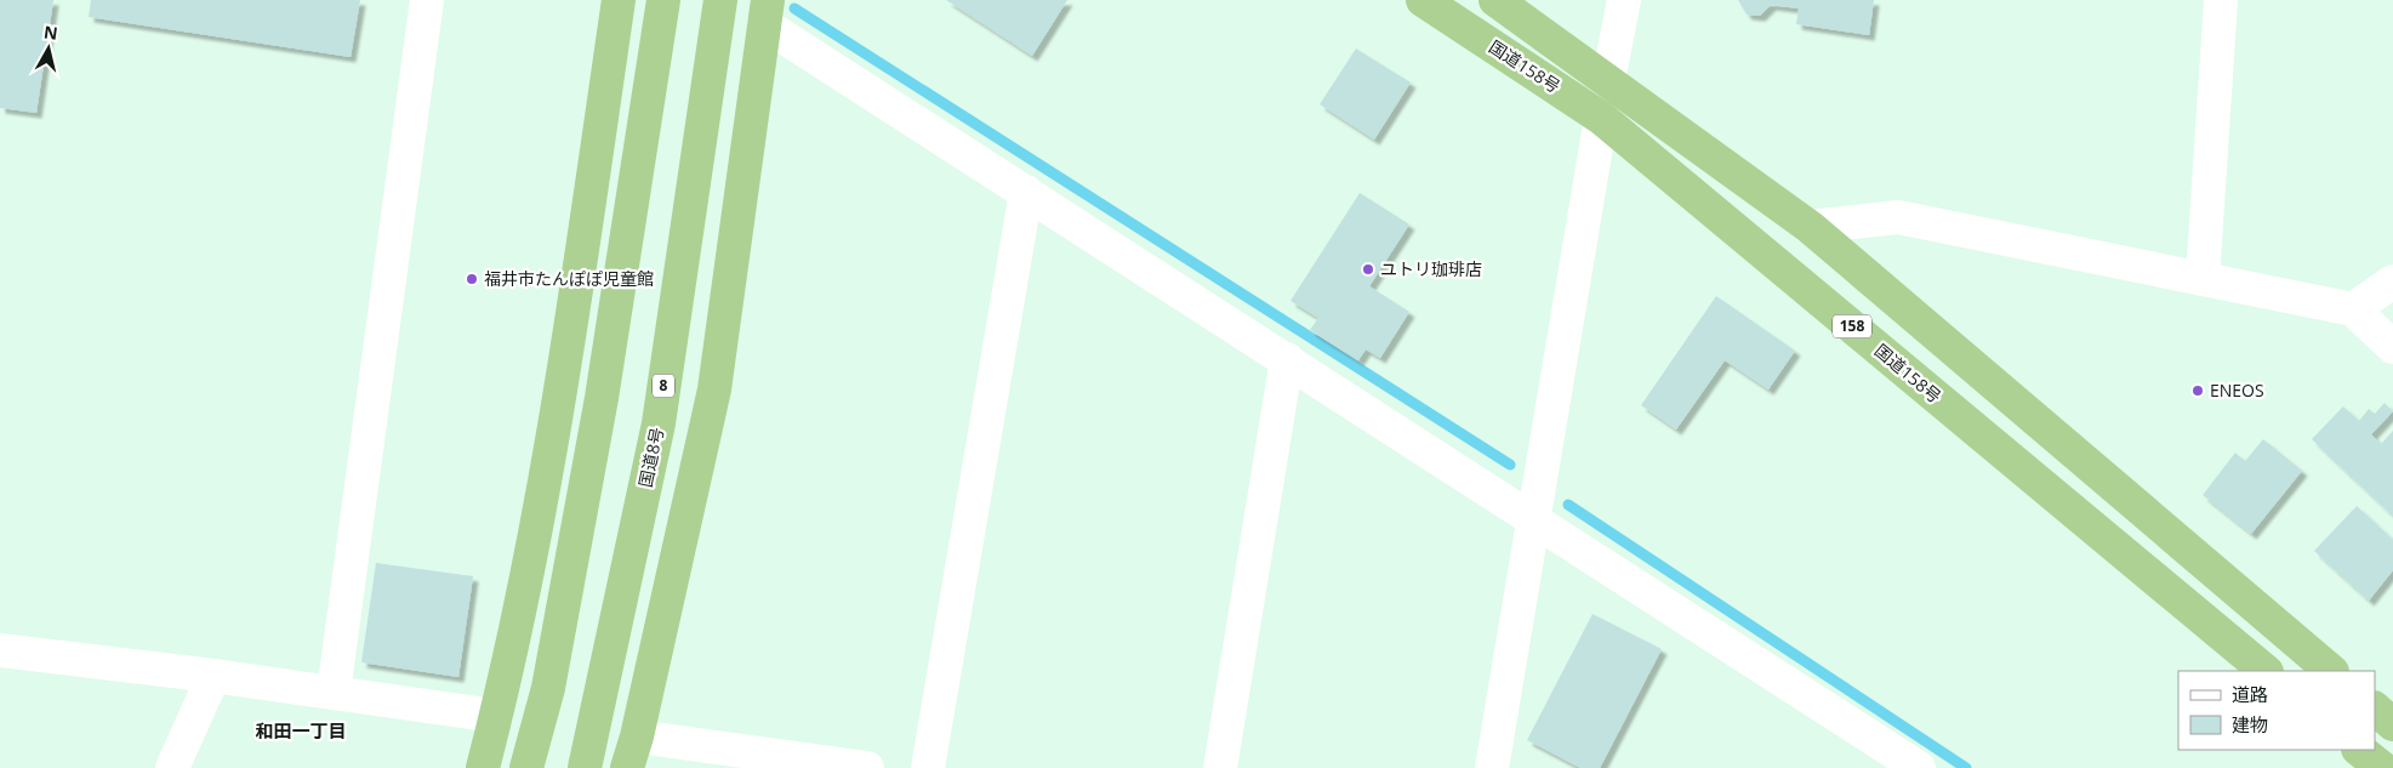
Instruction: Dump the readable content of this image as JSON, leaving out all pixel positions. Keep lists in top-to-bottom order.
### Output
{
  "streets": {
    "highway": [
      "国道158号",
      "158",
      "8",
      "国道8号"
    ]
  },
  "districts": ["和田一丁目"],
  "places": ["ユトリ珈琲店", "福井市たんぽぽ児童館", "ENEOS"],
  "legend": ["道路", "建物"],
  "north": "top"
}
